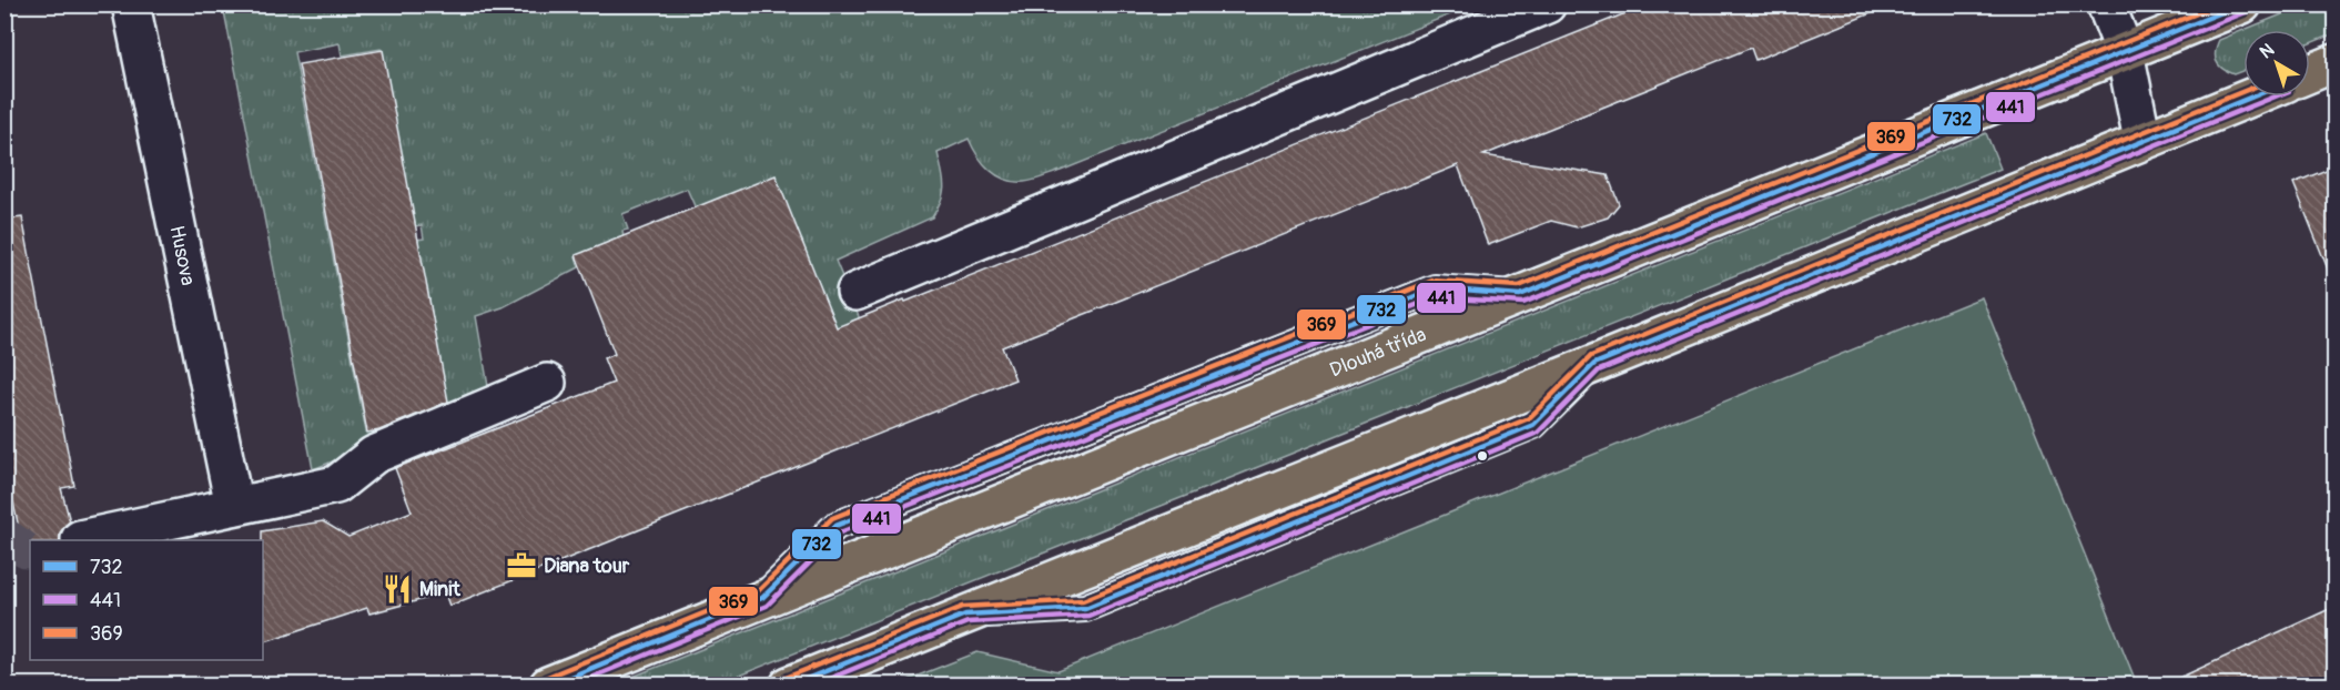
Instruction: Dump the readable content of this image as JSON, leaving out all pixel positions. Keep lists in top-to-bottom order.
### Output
{
  "streets": {
    "main road": ["Dlouhá třída"],
    "street": ["Husova"]
  },
  "places": {
    "office": ["Diana tour"],
    "restaurant": ["Minit"]
  },
  "lines": ["transit line 732", "transit line 369", "transit line 441"],
  "legend": ["732", "441", "369"],
  "north": "top left"
}
